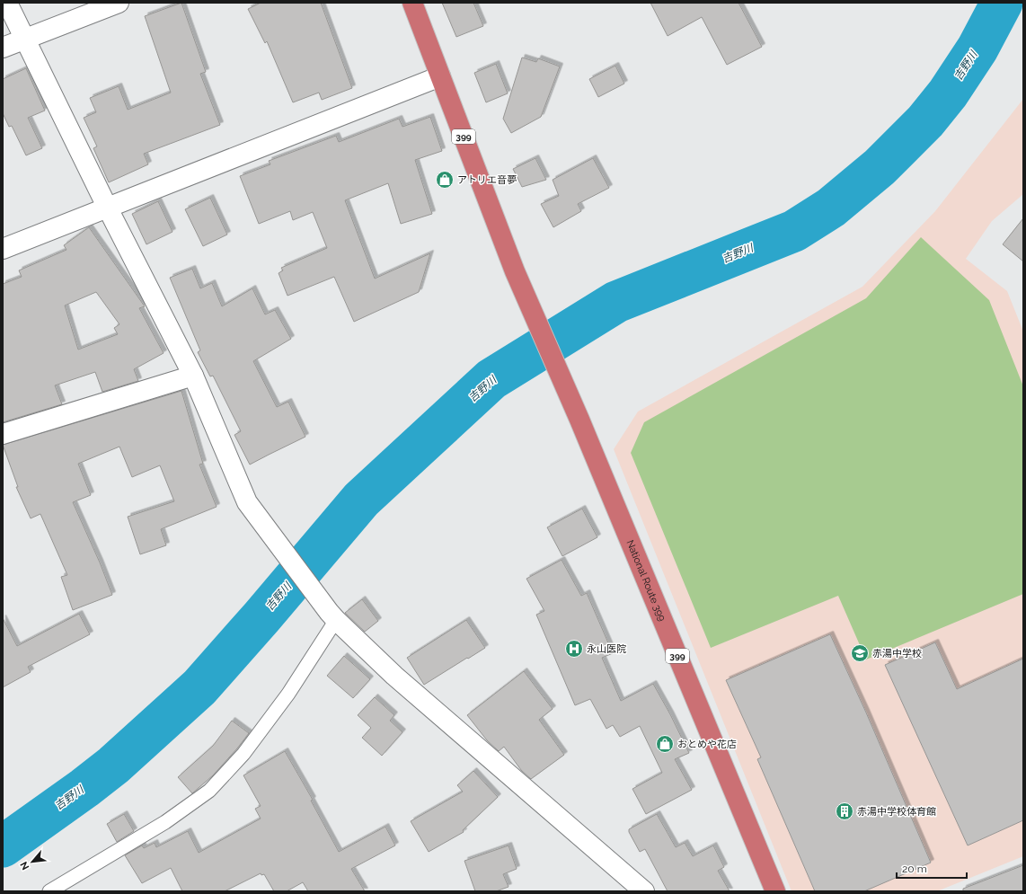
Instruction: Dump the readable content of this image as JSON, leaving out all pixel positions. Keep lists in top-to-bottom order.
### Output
{
  "streets": {
    "highway": ["399", "National Route 399"]
  },
  "crossings": [
    ["399", "National Route 399"]
  ],
  "water": ["吉野川"],
  "places": {
    "shop": ["アトリエ音夢", "おとめや花店"],
    "hospital": ["永山医院"],
    "school or university": ["赤湯中学校"],
    "building": ["赤湯中学校体育館"]
  },
  "scale_bar": "20 m",
  "north": "bottom left"
}
